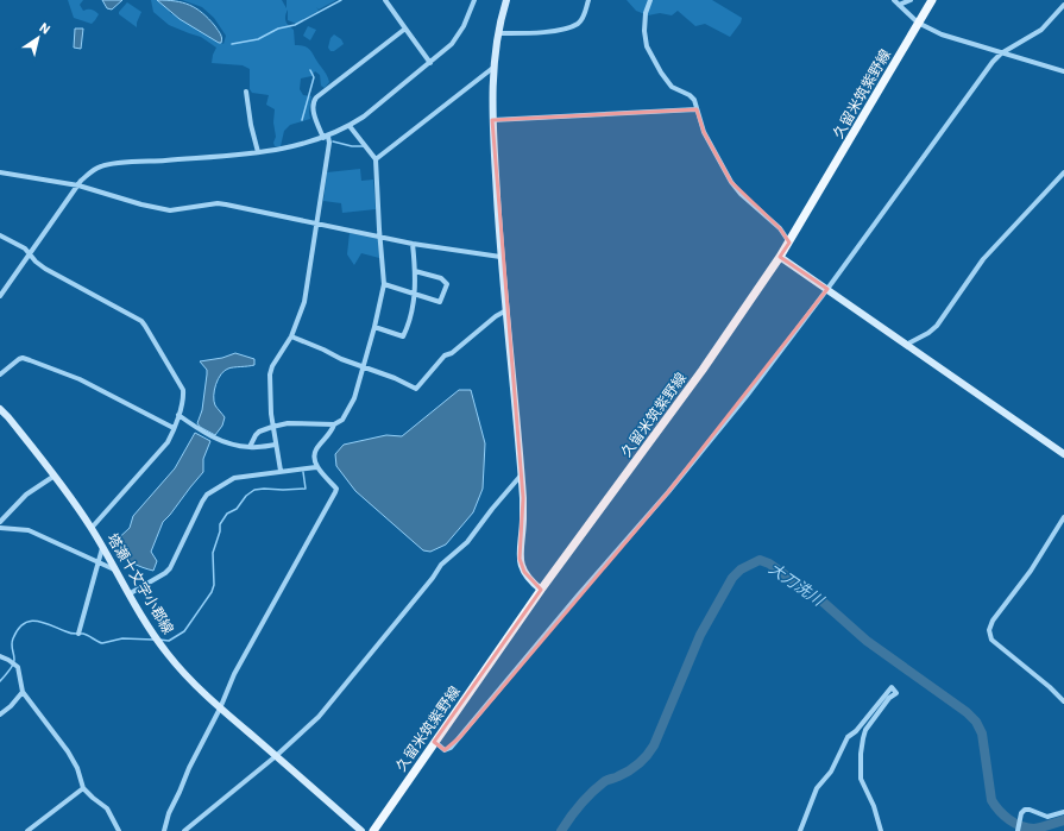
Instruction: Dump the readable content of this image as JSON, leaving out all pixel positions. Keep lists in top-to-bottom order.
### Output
{
  "streets": {
    "main road": ["久留米筑紫野線"],
    "street": ["塔瀬十文字小郡線"]
  },
  "water": ["大刀洗川"],
  "north": "top right"
}
